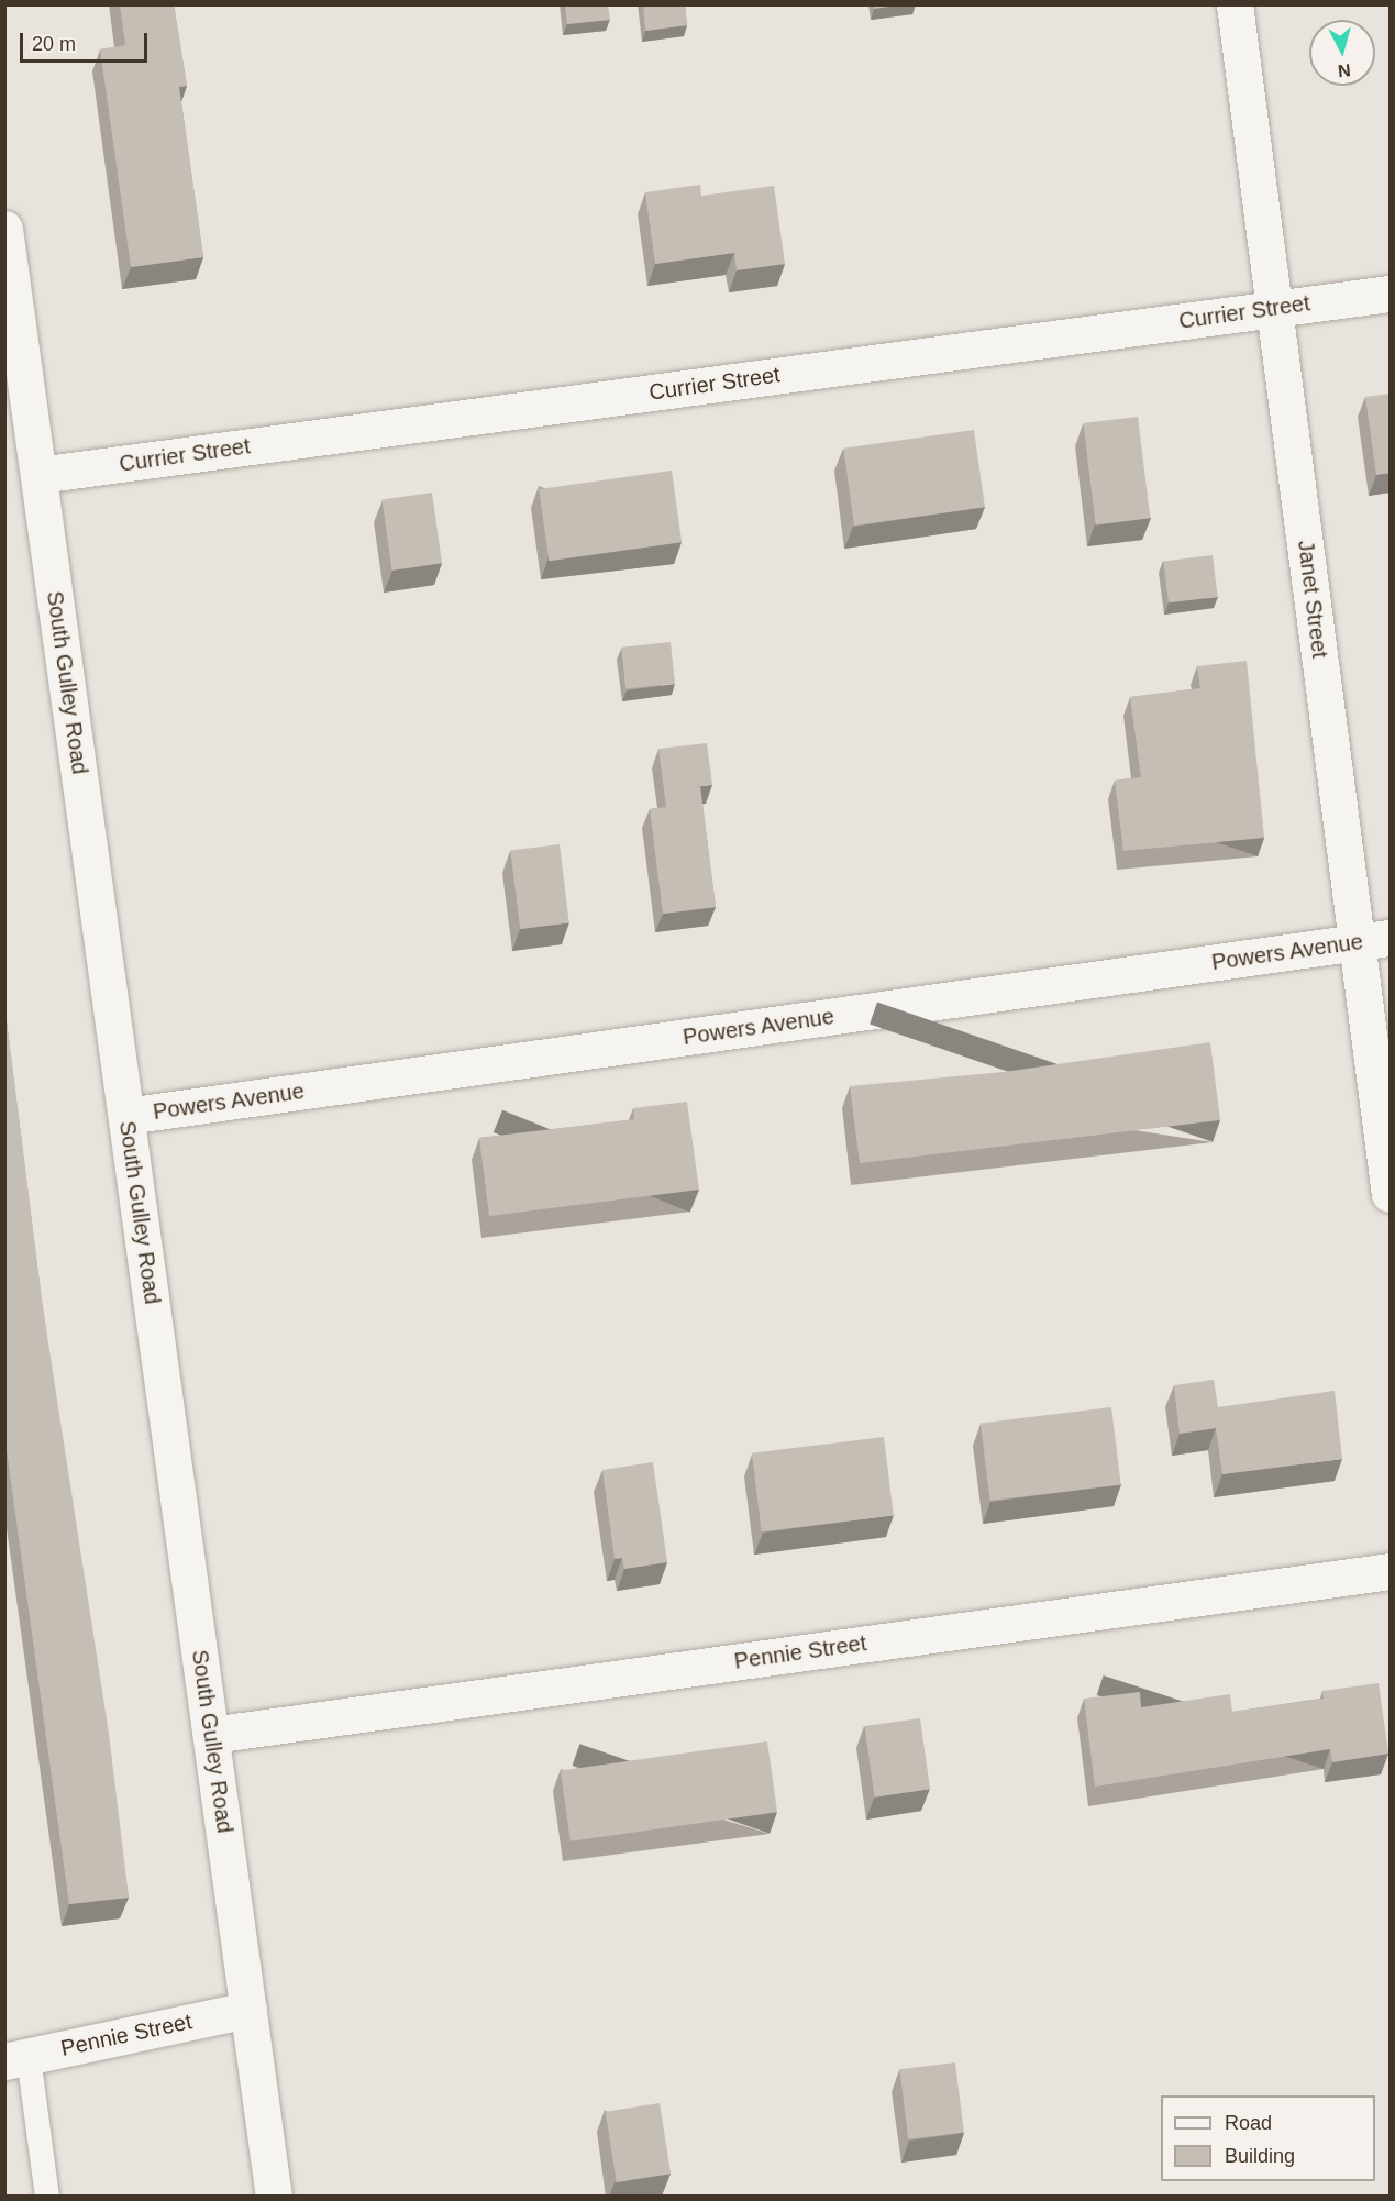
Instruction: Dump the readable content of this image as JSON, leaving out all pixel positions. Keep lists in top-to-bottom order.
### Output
{
  "streets": {
    "street": [
      "Currier Street",
      "Janet Street",
      "South Gulley Road",
      "Powers Avenue",
      "Pennie Street"
    ]
  },
  "crossings": [
    ["Currier Street", "Janet Street"],
    ["Currier Street", "South Gulley Road"],
    ["Janet Street", "Powers Avenue"],
    ["South Gulley Road", "Powers Avenue"],
    ["South Gulley Road", "Pennie Street"]
  ],
  "legend": ["Road", "Building"],
  "scale_bar": "20 m",
  "north": "bottom"
}
